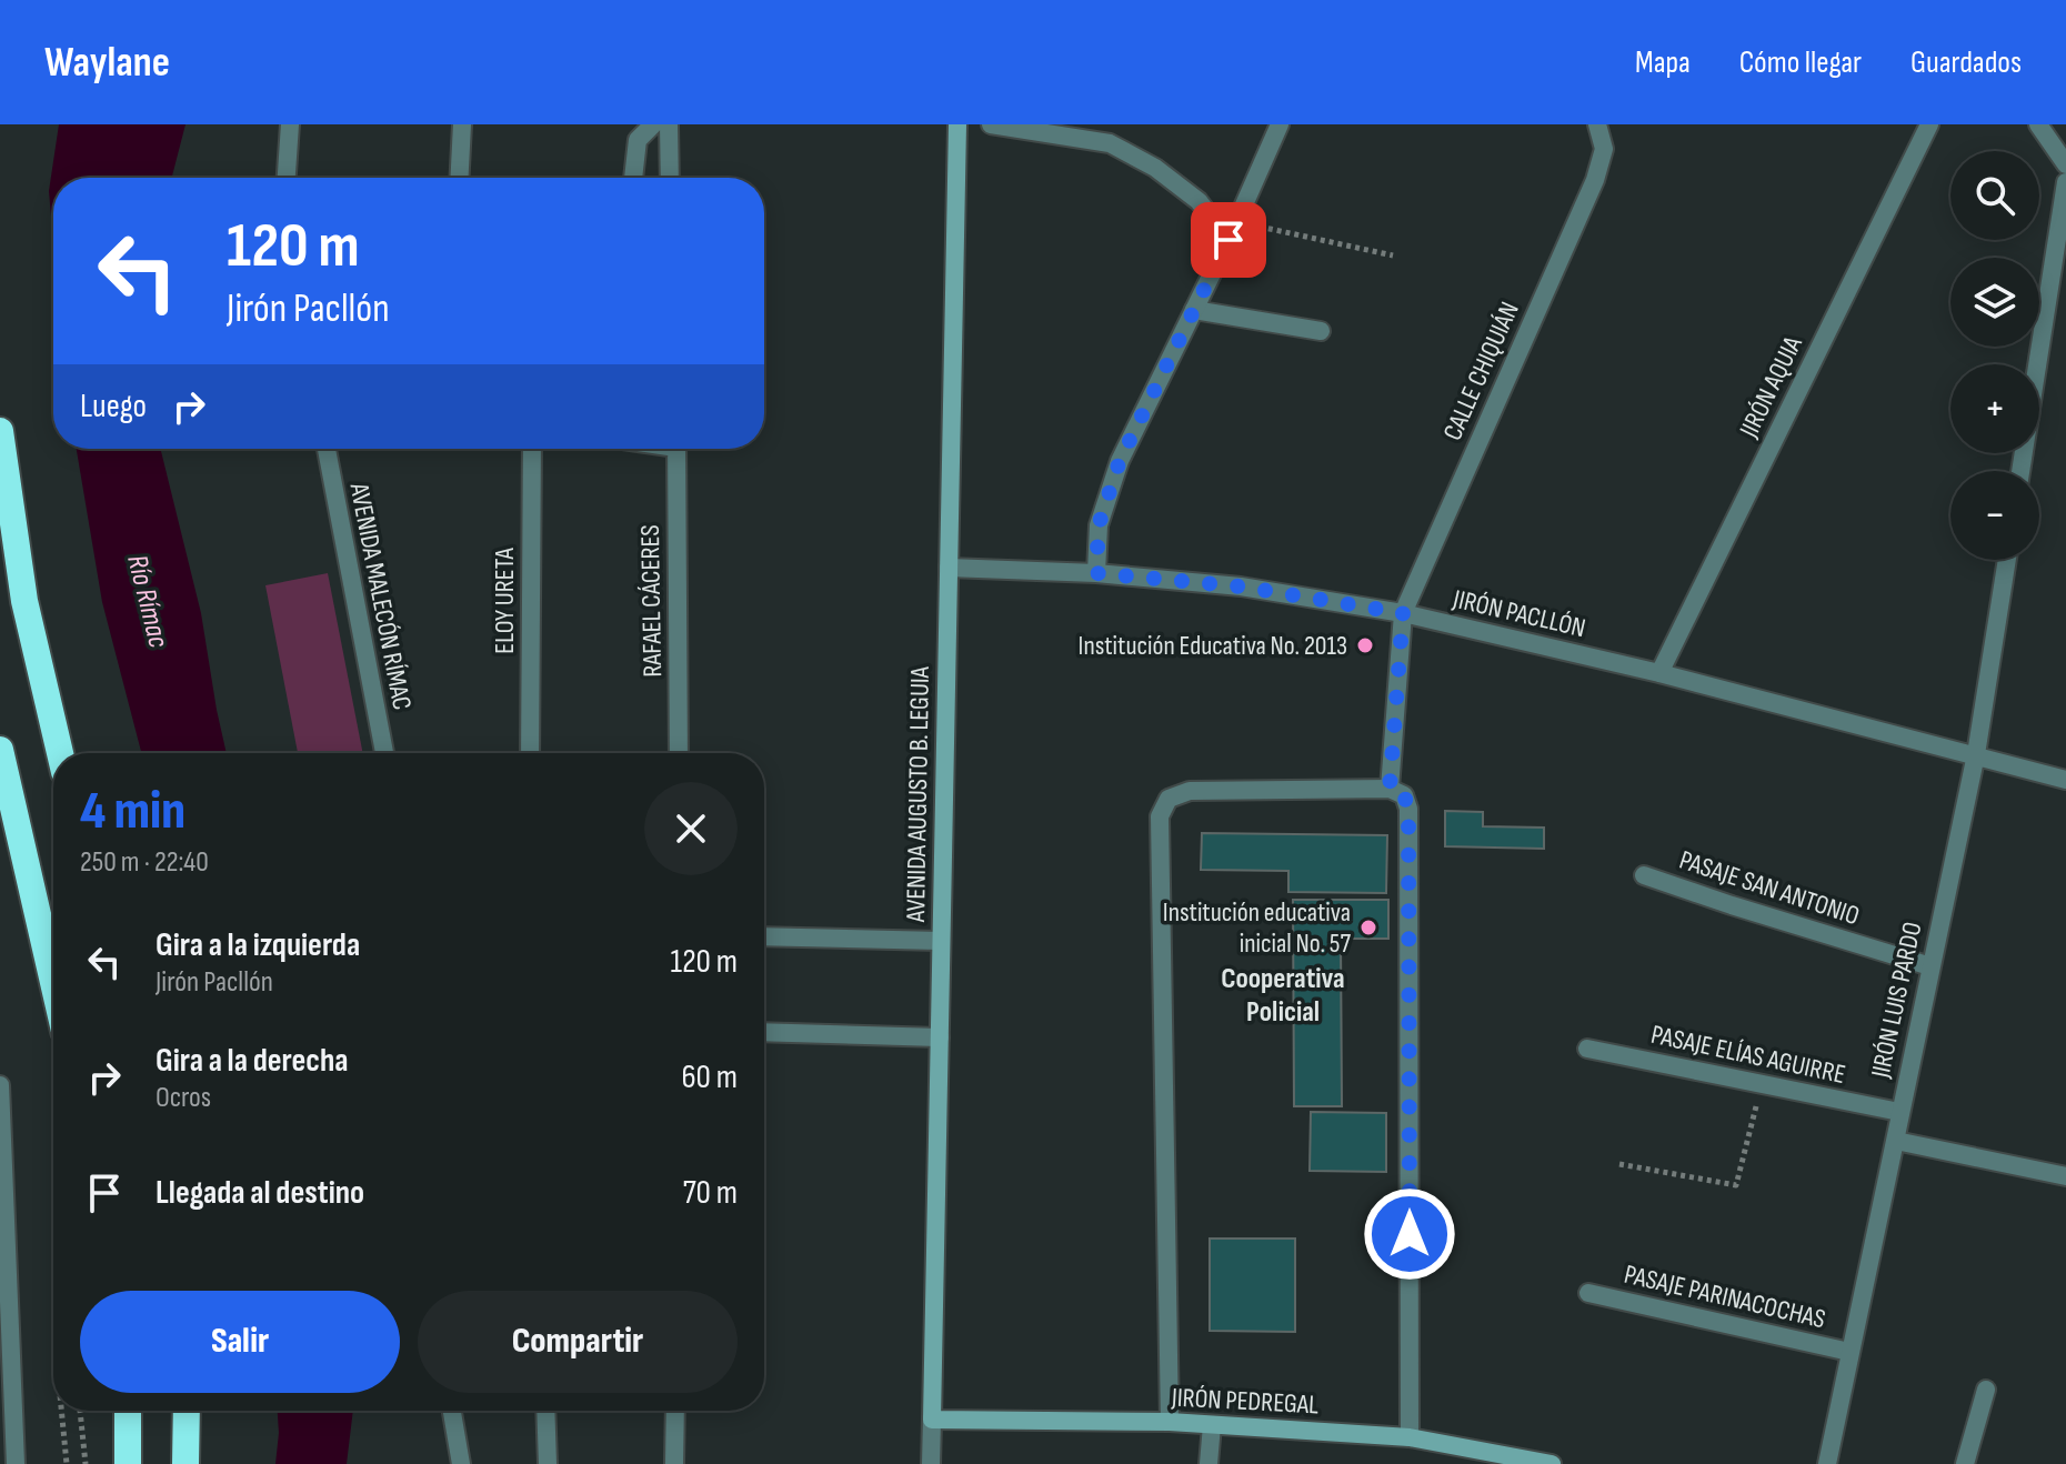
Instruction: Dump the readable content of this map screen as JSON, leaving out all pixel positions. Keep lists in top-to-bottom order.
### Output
{
  "streets": {
    "main road": ["AVENIDA AUGUSTO B. LEGUIA", "JIRÓN PEDREGAL"],
    "street": [
      "CALLE CHIQUIÁN",
      "JIRÓN AQUIA",
      "AVENIDA MALECÓN RÍMAC",
      "ELOY URETA",
      "RAFAEL CÁCERES",
      "JIRÓN PACLLÓN",
      "PASAJE SAN ANTONIO",
      "JIRÓN LUIS PARDO",
      "PASAJE ELÍAS AGUIRRE",
      "PASAJE PARINACOCHAS"
    ]
  },
  "crossings": [
    ["CALLE CHIQUIÁN", "JIRÓN PACLLÓN"],
    ["JIRÓN AQUIA", "JIRÓN PACLLÓN"],
    ["JIRÓN PACLLÓN", "AVENIDA AUGUSTO B. LEGUIA"],
    ["JIRÓN PACLLÓN", "JIRÓN LUIS PARDO"],
    ["AVENIDA AUGUSTO B. LEGUIA", "JIRÓN PEDREGAL"],
    ["PASAJE SAN ANTONIO", "JIRÓN LUIS PARDO"],
    ["JIRÓN LUIS PARDO", "PASAJE ELÍAS AGUIRRE"],
    ["JIRÓN LUIS PARDO", "PASAJE PARINACOCHAS"]
  ],
  "districts": ["Cooperativa Policial"],
  "water": ["Río Rímac"],
  "places": ["Institución Educativa No. 2013", "Institución educativa inicial No. 57"],
  "page": {
    "header": "Waylane",
    "nav": ["Mapa", "Cómo llegar", "Guardados"],
    "map_buttons": ["+", "−"],
    "turn": ["120 m", "Jirón Pacllón"],
    "then": "Luego",
    "heading": ["4 min", "250 m · 22:40"],
    "list": [
      {
        "name": "Gira a la izquierda",
        "note": "Jirón Pacllón",
        "value": "120 m"
      },
      {
        "name": "Gira a la derecha",
        "note": "Ocros",
        "value": "60 m"
      },
      {
        "name": "Llegada al destino",
        "value": "70 m"
      }
    ],
    "buttons": ["Salir", "Compartir"]
  }
}
